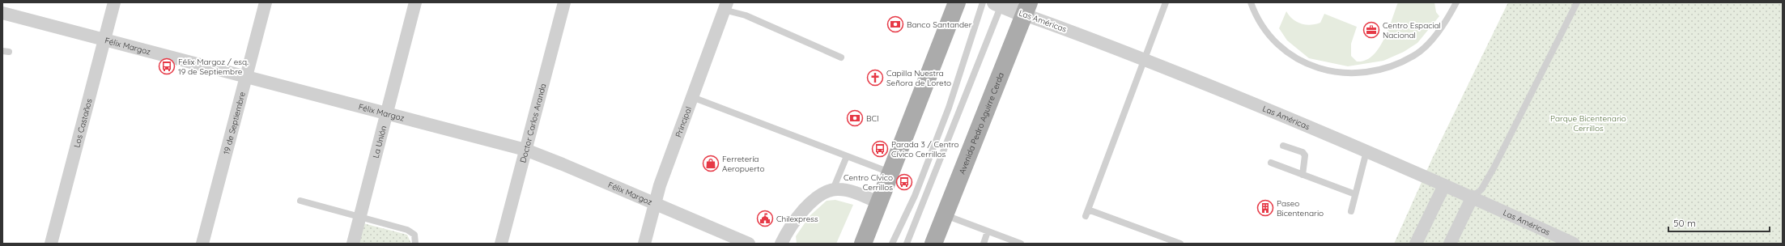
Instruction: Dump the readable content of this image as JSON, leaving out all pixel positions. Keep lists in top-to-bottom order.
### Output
{
  "streets": {
    "main road": ["Avenida Pedro Aguirre Cerda"],
    "street": [
      "Las Américas",
      "Félix Margoz",
      "Principal",
      "Los Castaños",
      "19 de Septiembre",
      "Doctor Carlos Aranda",
      "La Unión"
    ]
  },
  "crossings": [
    ["Las Américas", "Avenida Pedro Aguirre Cerda"],
    ["Félix Margoz", "Principal"],
    ["Félix Margoz", "Los Castaños"],
    ["Félix Margoz", "19 de Septiembre"],
    ["Félix Margoz", "Doctor Carlos Aranda"],
    ["Félix Margoz", "La Unión"]
  ],
  "parks": ["Parque Bicentenario Cerrillos"],
  "places": {
    "bank": ["Banco Santander", "BCI"],
    "office": ["Centro Espacial Nacional"],
    "bus stop": ["Félix Margoz / esq. 19 de Septiembre", "Parada 3 / Centro Cívico Cerrillos", "Centro Cívico Cerrillos"],
    "church": ["Capilla Nuestra Señora de Loreto"],
    "shop": ["Ferretería Aeropuerto"],
    "building": ["Paseo Bicentenario"],
    "public building": ["Chilexpress"]
  },
  "scale_bar": "50 m"
}
